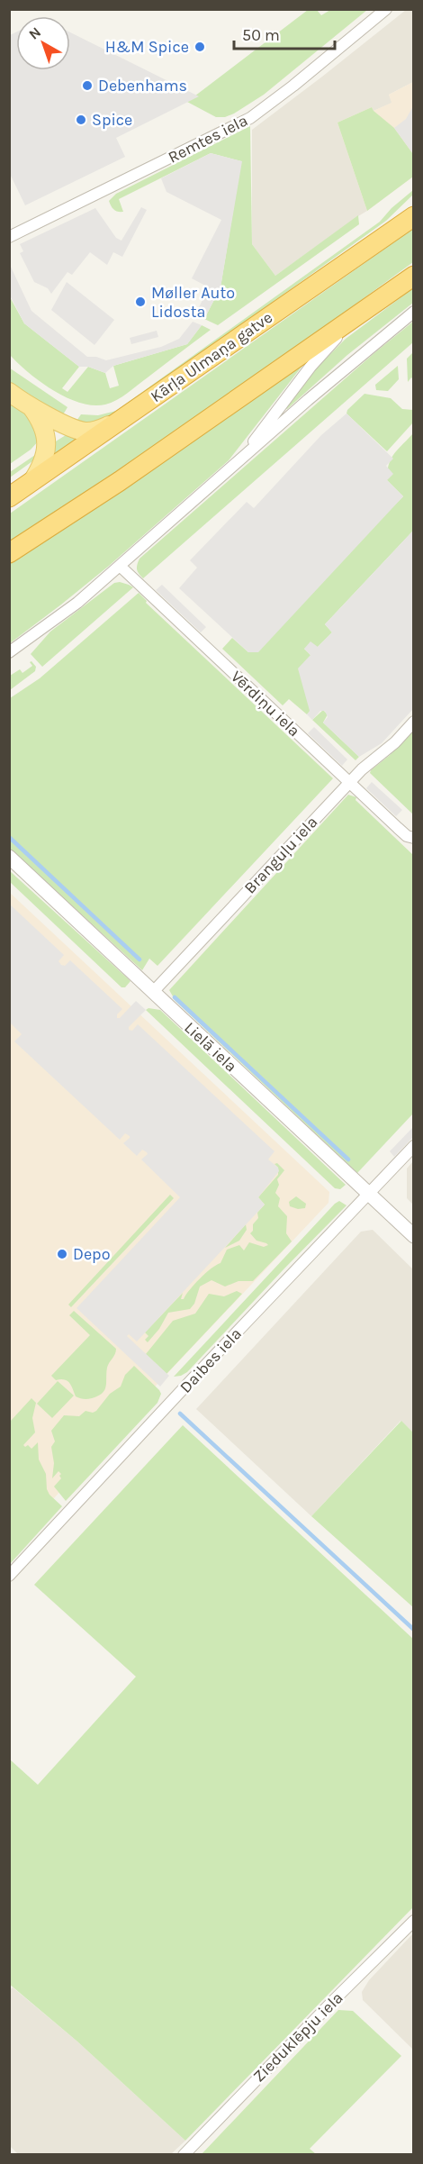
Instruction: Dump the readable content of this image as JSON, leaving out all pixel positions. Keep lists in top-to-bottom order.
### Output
{
  "streets": {
    "highway": ["Kārļa Ulmaņa gatve"],
    "street": [
      "Remtes iela",
      "Vērdiņu iela",
      "Branguļu iela",
      "Lielā iela",
      "Daibes iela",
      "Zieduklēpju iela"
    ]
  },
  "crossings": [
    ["Vērdiņu iela", "Branguļu iela"],
    ["Branguļu iela", "Lielā iela"],
    ["Lielā iela", "Daibes iela"]
  ],
  "places": [
    "H&M Spice",
    "Debenhams",
    "Spice",
    "Møller Auto Lidosta",
    "Depo"
  ],
  "scale_bar": "50 m",
  "north": "top left"
}
